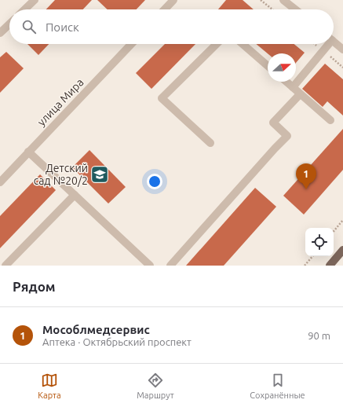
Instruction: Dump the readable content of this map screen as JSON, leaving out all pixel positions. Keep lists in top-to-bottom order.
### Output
{
  "streets": {
    "street": ["улица Мира"]
  },
  "places": {
    "school or university": ["Детский сад №20/2"]
  },
  "north": "right",
  "page": {
    "search": "Поиск",
    "pins": "1",
    "heading": "Рядом",
    "list": [
      {
        "mark": "1",
        "name": "Мособлмедсервис",
        "note": "Аптека · Октябрьский проспект",
        "value": "90 m"
      }
    ],
    "nav": ["Карта", "Маршрут", "Сохранённые"]
  }
}
